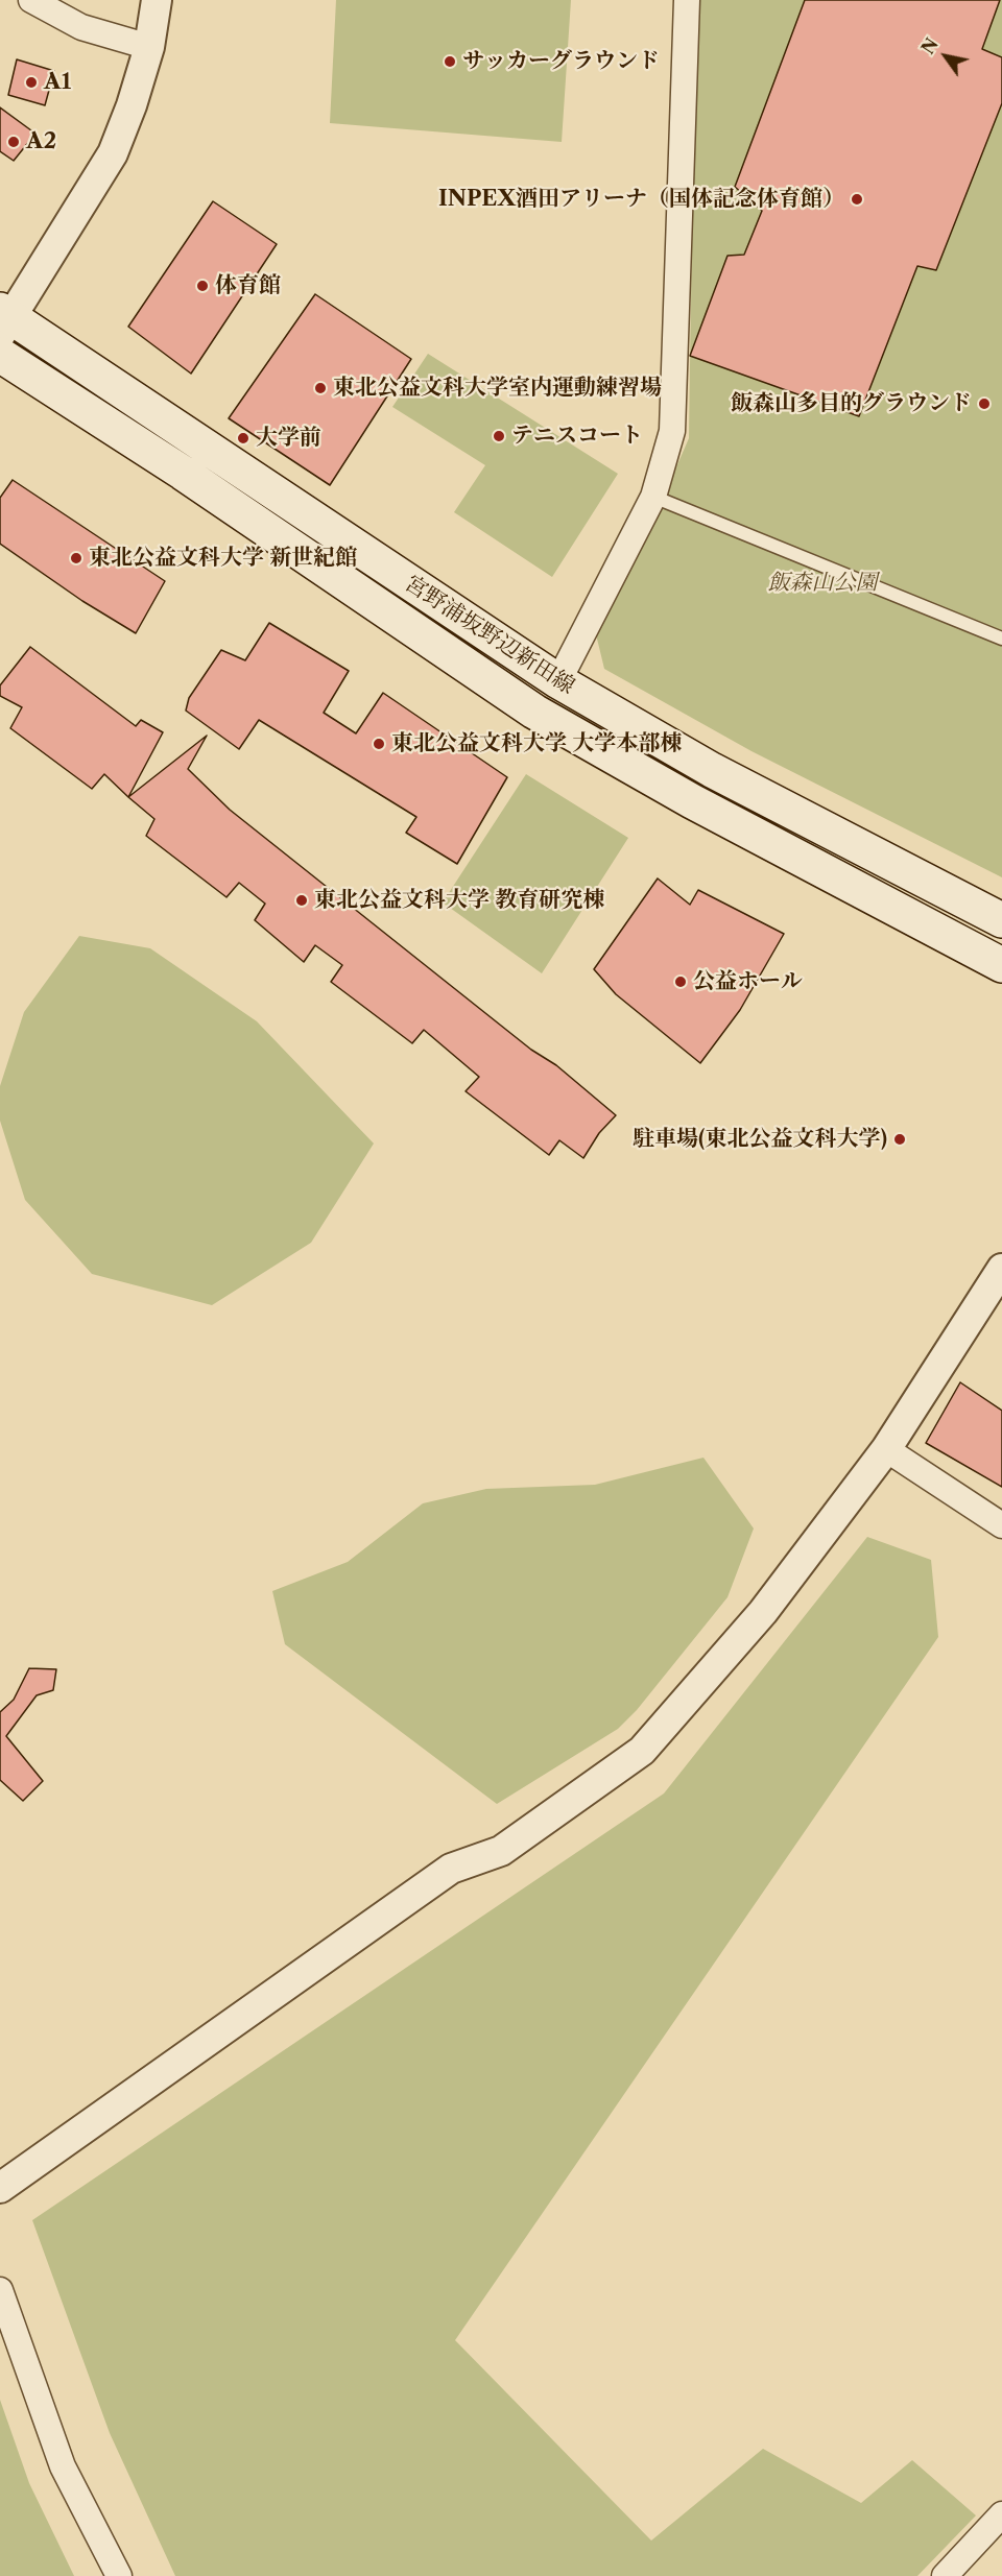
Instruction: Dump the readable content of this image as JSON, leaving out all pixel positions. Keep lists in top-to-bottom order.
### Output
{
  "streets": {
    "main road": ["宮野浦坂野辺新田線"]
  },
  "parks": ["飯森山公園"],
  "places": [
    "サッカーグラウンド",
    "A1",
    "A2",
    "INPEX酒田アリーナ（国体記念体育館）",
    "体育館",
    "東北公益文科大学室内運動練習場",
    "飯森山多目的グラウンド",
    "テニスコート",
    "大学前",
    "東北公益文科大学 新世紀館",
    "東北公益文科大学 大学本部棟",
    "東北公益文科大学 教育研究棟",
    "公益ホール",
    "駐車場(東北公益文科大学)"
  ],
  "north": "top left"
}
